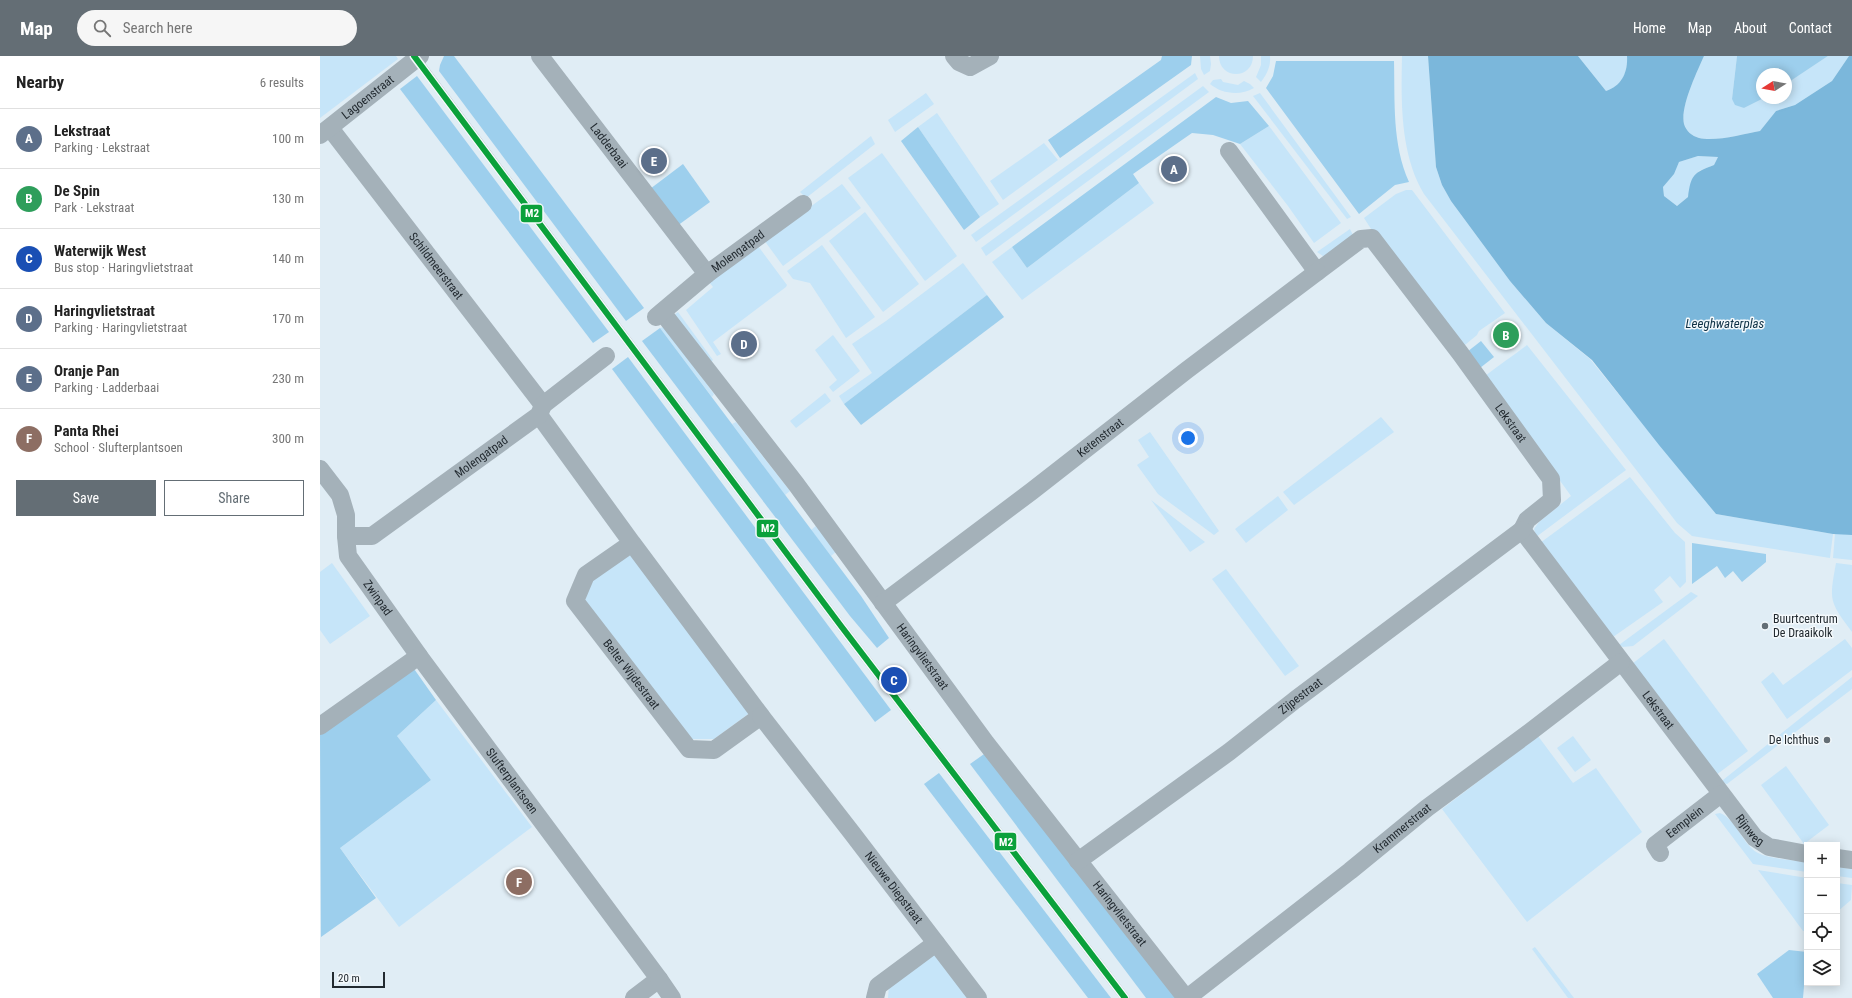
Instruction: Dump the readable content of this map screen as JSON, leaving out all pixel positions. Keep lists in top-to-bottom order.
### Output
{
  "streets": {
    "street": [
      "Lagoenstraat",
      "Ladderbaai",
      "Molengatpad",
      "Schildmeerstraat",
      "Lekstraat",
      "Ketenstraat",
      "Zwinpad",
      "Haringvlietstraat",
      "Belter Wijdestraat",
      "Zijpestraat",
      "Slufterplantsoen",
      "Eemplein",
      "Krammerstraat",
      "Rijnweg",
      "Nieuwe Diepstraat"
    ]
  },
  "crossings": [
    ["Lagoenstraat", "Schildmeerstraat"],
    ["Ladderbaai", "Molengatpad"],
    ["Molengatpad", "Schildmeerstraat"],
    ["Molengatpad", "Zwinpad"],
    ["Molengatpad", "Haringvlietstraat"],
    ["Lekstraat", "Ketenstraat"],
    ["Lekstraat", "Zijpestraat"],
    ["Lekstraat", "Krammerstraat"],
    ["Lekstraat", "Rijnweg"],
    ["Ketenstraat", "Haringvlietstraat"],
    ["Zwinpad", "Slufterplantsoen"],
    ["Haringvlietstraat", "Zijpestraat"],
    ["Haringvlietstraat", "Krammerstraat"],
    ["Belter Wijdestraat", "Nieuwe Diepstraat"],
    ["Eemplein", "Rijnweg"]
  ],
  "water": ["Leeghwaterplas"],
  "places": ["Buurtcentrum De Draaikolk", "De Ichthus"],
  "lines": ["transit line M2"],
  "scale_bar": "20 m",
  "north": "left",
  "page": {
    "header": "Map",
    "search": "Search here",
    "nav": [
      "Home",
      "Map",
      "About",
      "Contact"
    ],
    "heading": ["Nearby", "6 results"],
    "list": [
      {
        "mark": "A",
        "name": "Lekstraat",
        "note": "Parking · Lekstraat",
        "value": "100 m"
      },
      {
        "mark": "B",
        "name": "De Spin",
        "note": "Park · Lekstraat",
        "value": "130 m"
      },
      {
        "mark": "C",
        "name": "Waterwijk West",
        "note": "Bus stop · Haringvlietstraat",
        "value": "140 m"
      },
      {
        "mark": "D",
        "name": "Haringvlietstraat",
        "note": "Parking · Haringvlietstraat",
        "value": "170 m"
      },
      {
        "mark": "E",
        "name": "Oranje Pan",
        "note": "Parking · Ladderbaai",
        "value": "230 m"
      },
      {
        "mark": "F",
        "name": "Panta Rhei",
        "note": "School · Slufterplantsoen",
        "value": "300 m"
      }
    ],
    "pins": [
      "E",
      "A",
      "B",
      "D",
      "C",
      "F"
    ],
    "buttons": ["Save", "Share"],
    "map_buttons": ["+", "−"],
    "scale": "20 m"
  }
}
